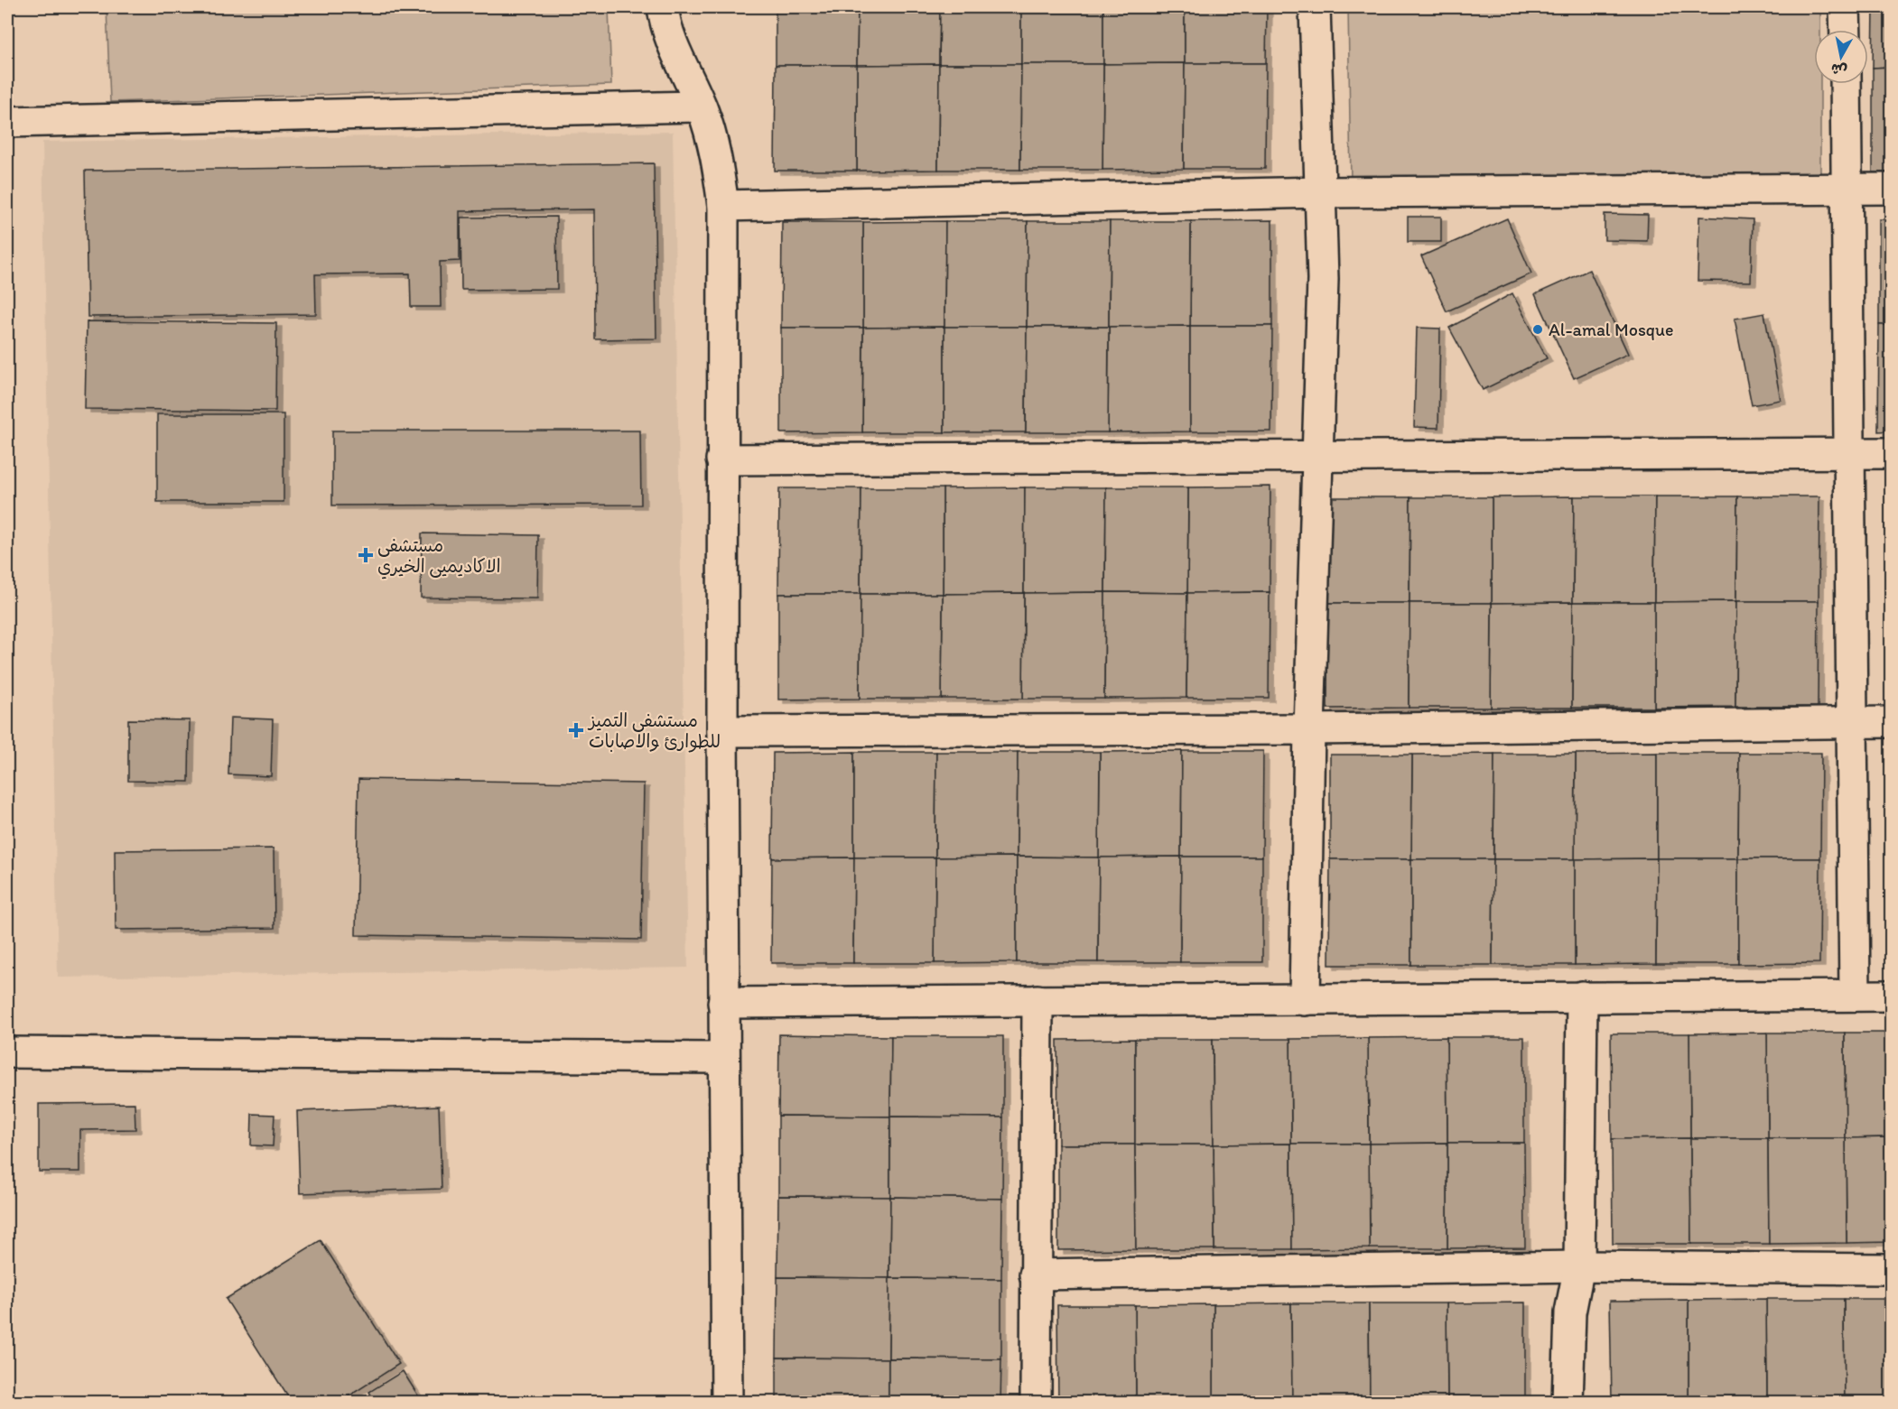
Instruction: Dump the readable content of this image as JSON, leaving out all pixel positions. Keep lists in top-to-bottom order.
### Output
{
  "places": {
    "other": ["Al-amal Mosque"],
    "health": ["مستشفى الاكاديميى الخيري", "مستشفى التميز للطوارئ والاصابات"]
  },
  "north": "bottom"
}
